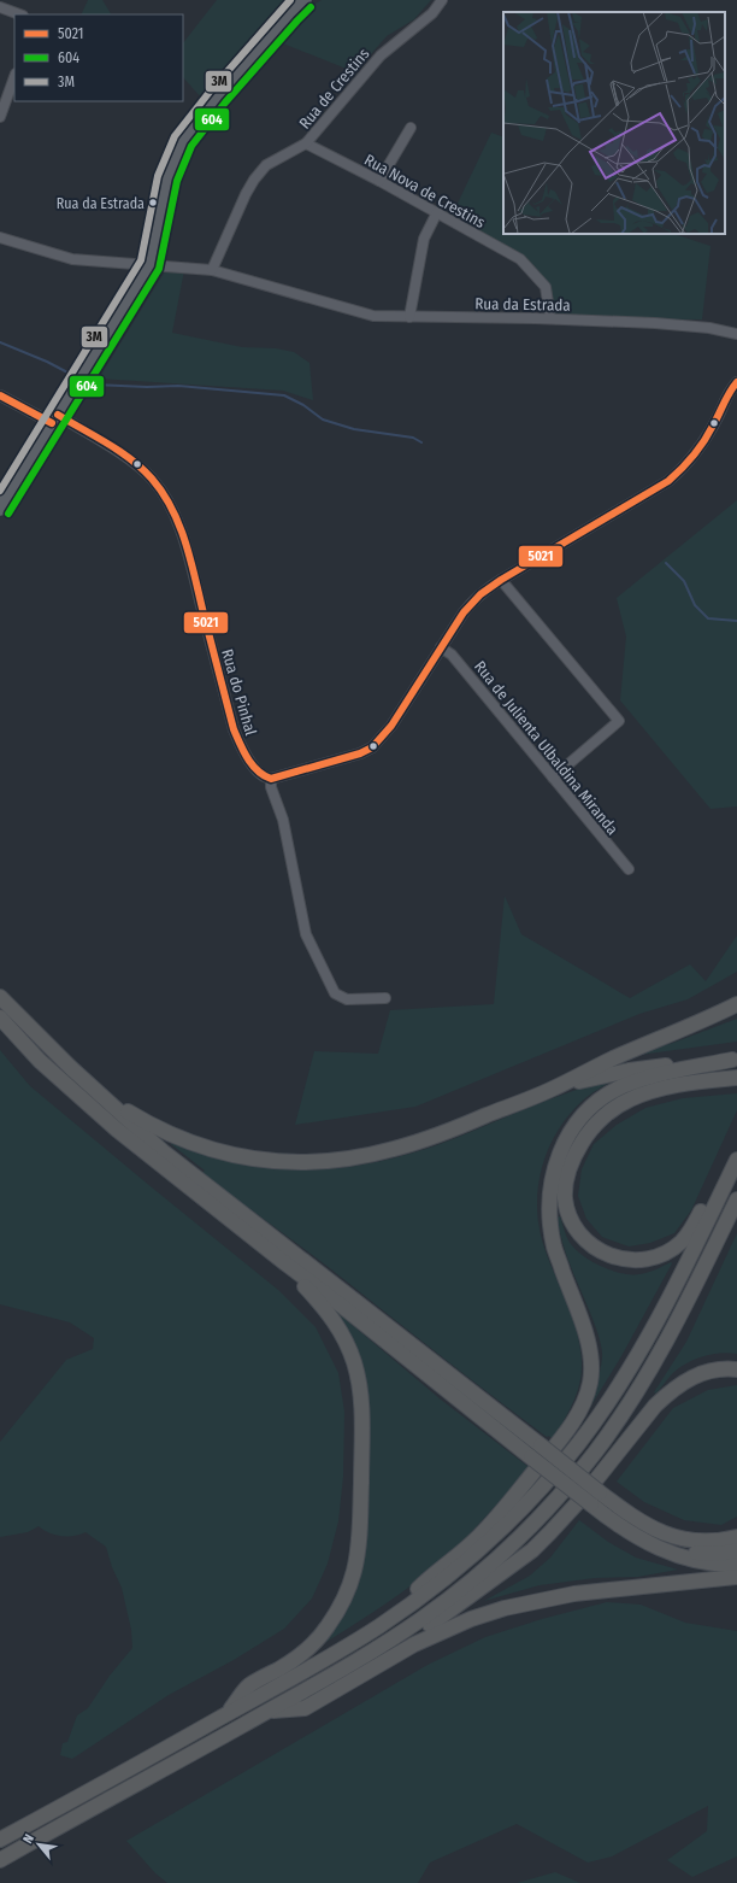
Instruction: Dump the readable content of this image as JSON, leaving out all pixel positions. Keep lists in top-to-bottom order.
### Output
{
  "streets": {
    "street": [
      "Rua de Crestins",
      "Rua Nova de Crestins",
      "Rua da Estrada",
      "Rua do Pinhal",
      "Rua de Julienta Ulbaldina Miranda"
    ]
  },
  "crossings": [
    ["Rua de Crestins", "Rua Nova de Crestins"],
    ["Rua de Crestins", "Rua da Estrada"],
    ["Rua Nova de Crestins", "Rua da Estrada"]
  ],
  "places": ["Rua da Estrada"],
  "lines": ["transit line 3M", "transit line 604", "transit line 5021"],
  "legend": ["5021", "604", "3M"],
  "north": "top left"
}
